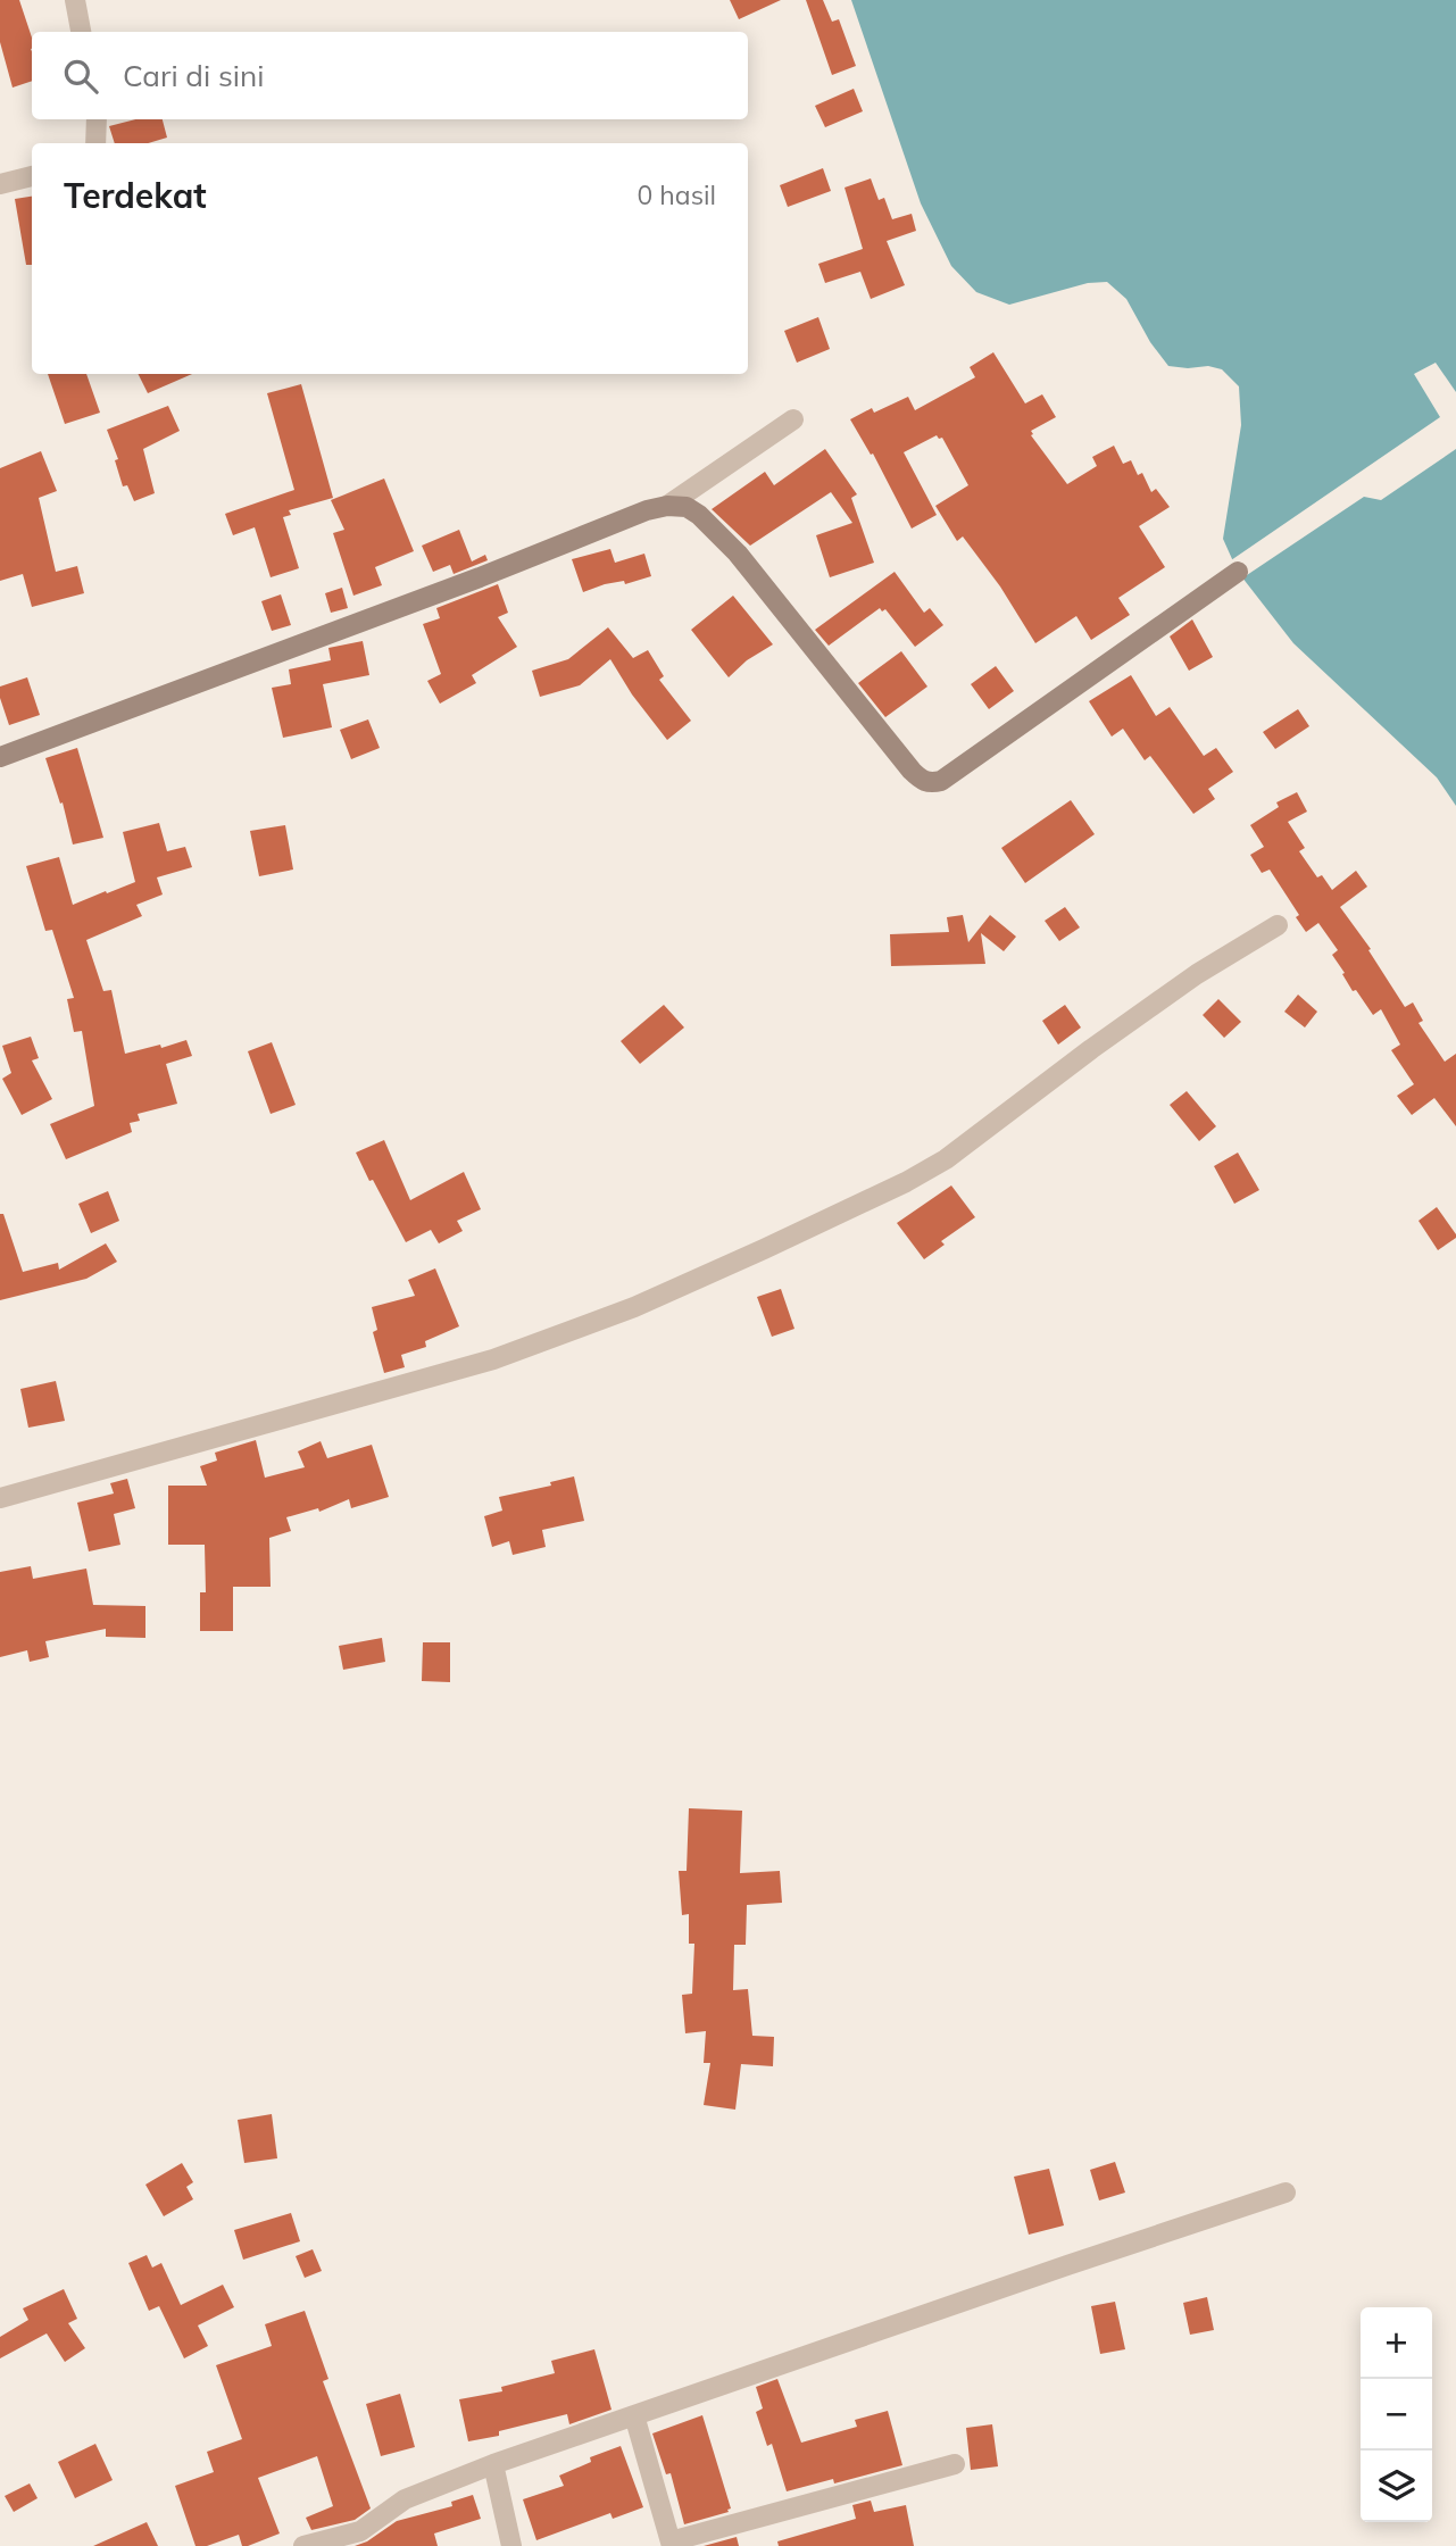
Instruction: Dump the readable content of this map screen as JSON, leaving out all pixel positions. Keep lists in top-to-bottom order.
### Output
{
  "page": {
    "search": "Cari di sini",
    "heading": ["Terdekat", "0 hasil"],
    "map_buttons": ["+", "−"]
  }
}
